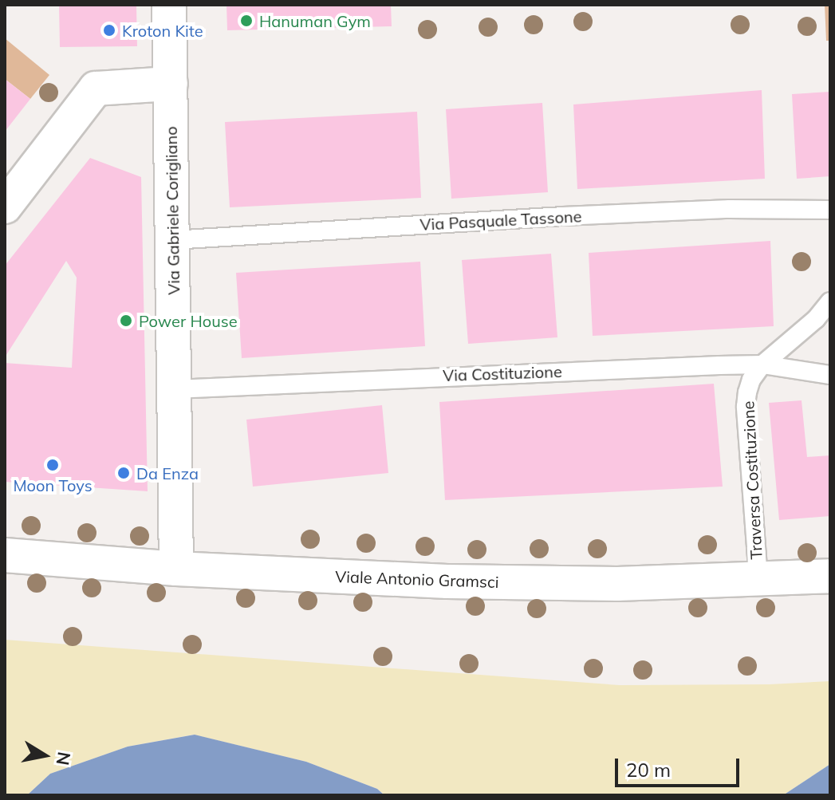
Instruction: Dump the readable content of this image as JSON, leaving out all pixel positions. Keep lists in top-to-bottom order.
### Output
{
  "streets": {
    "street": ["Via Gabriele Corigliano", "Viale Antonio Gramsci"],
    "lane": ["Via Pasquale Tassone", "Via Costituzione", "Traversa Costituzione"]
  },
  "crossings": [
    ["Via Gabriele Corigliano", "Via Pasquale Tassone"],
    ["Via Gabriele Corigliano", "Via Costituzione"],
    ["Via Gabriele Corigliano", "Viale Antonio Gramsci"],
    ["Via Costituzione", "Traversa Costituzione"],
    ["Traversa Costituzione", "Viale Antonio Gramsci"]
  ],
  "places": [
    "Hanuman Gym",
    "Kroton Kite",
    "Power House",
    "Moon Toys",
    "Da Enza"
  ],
  "scale_bar": "20 m",
  "north": "right"
}
